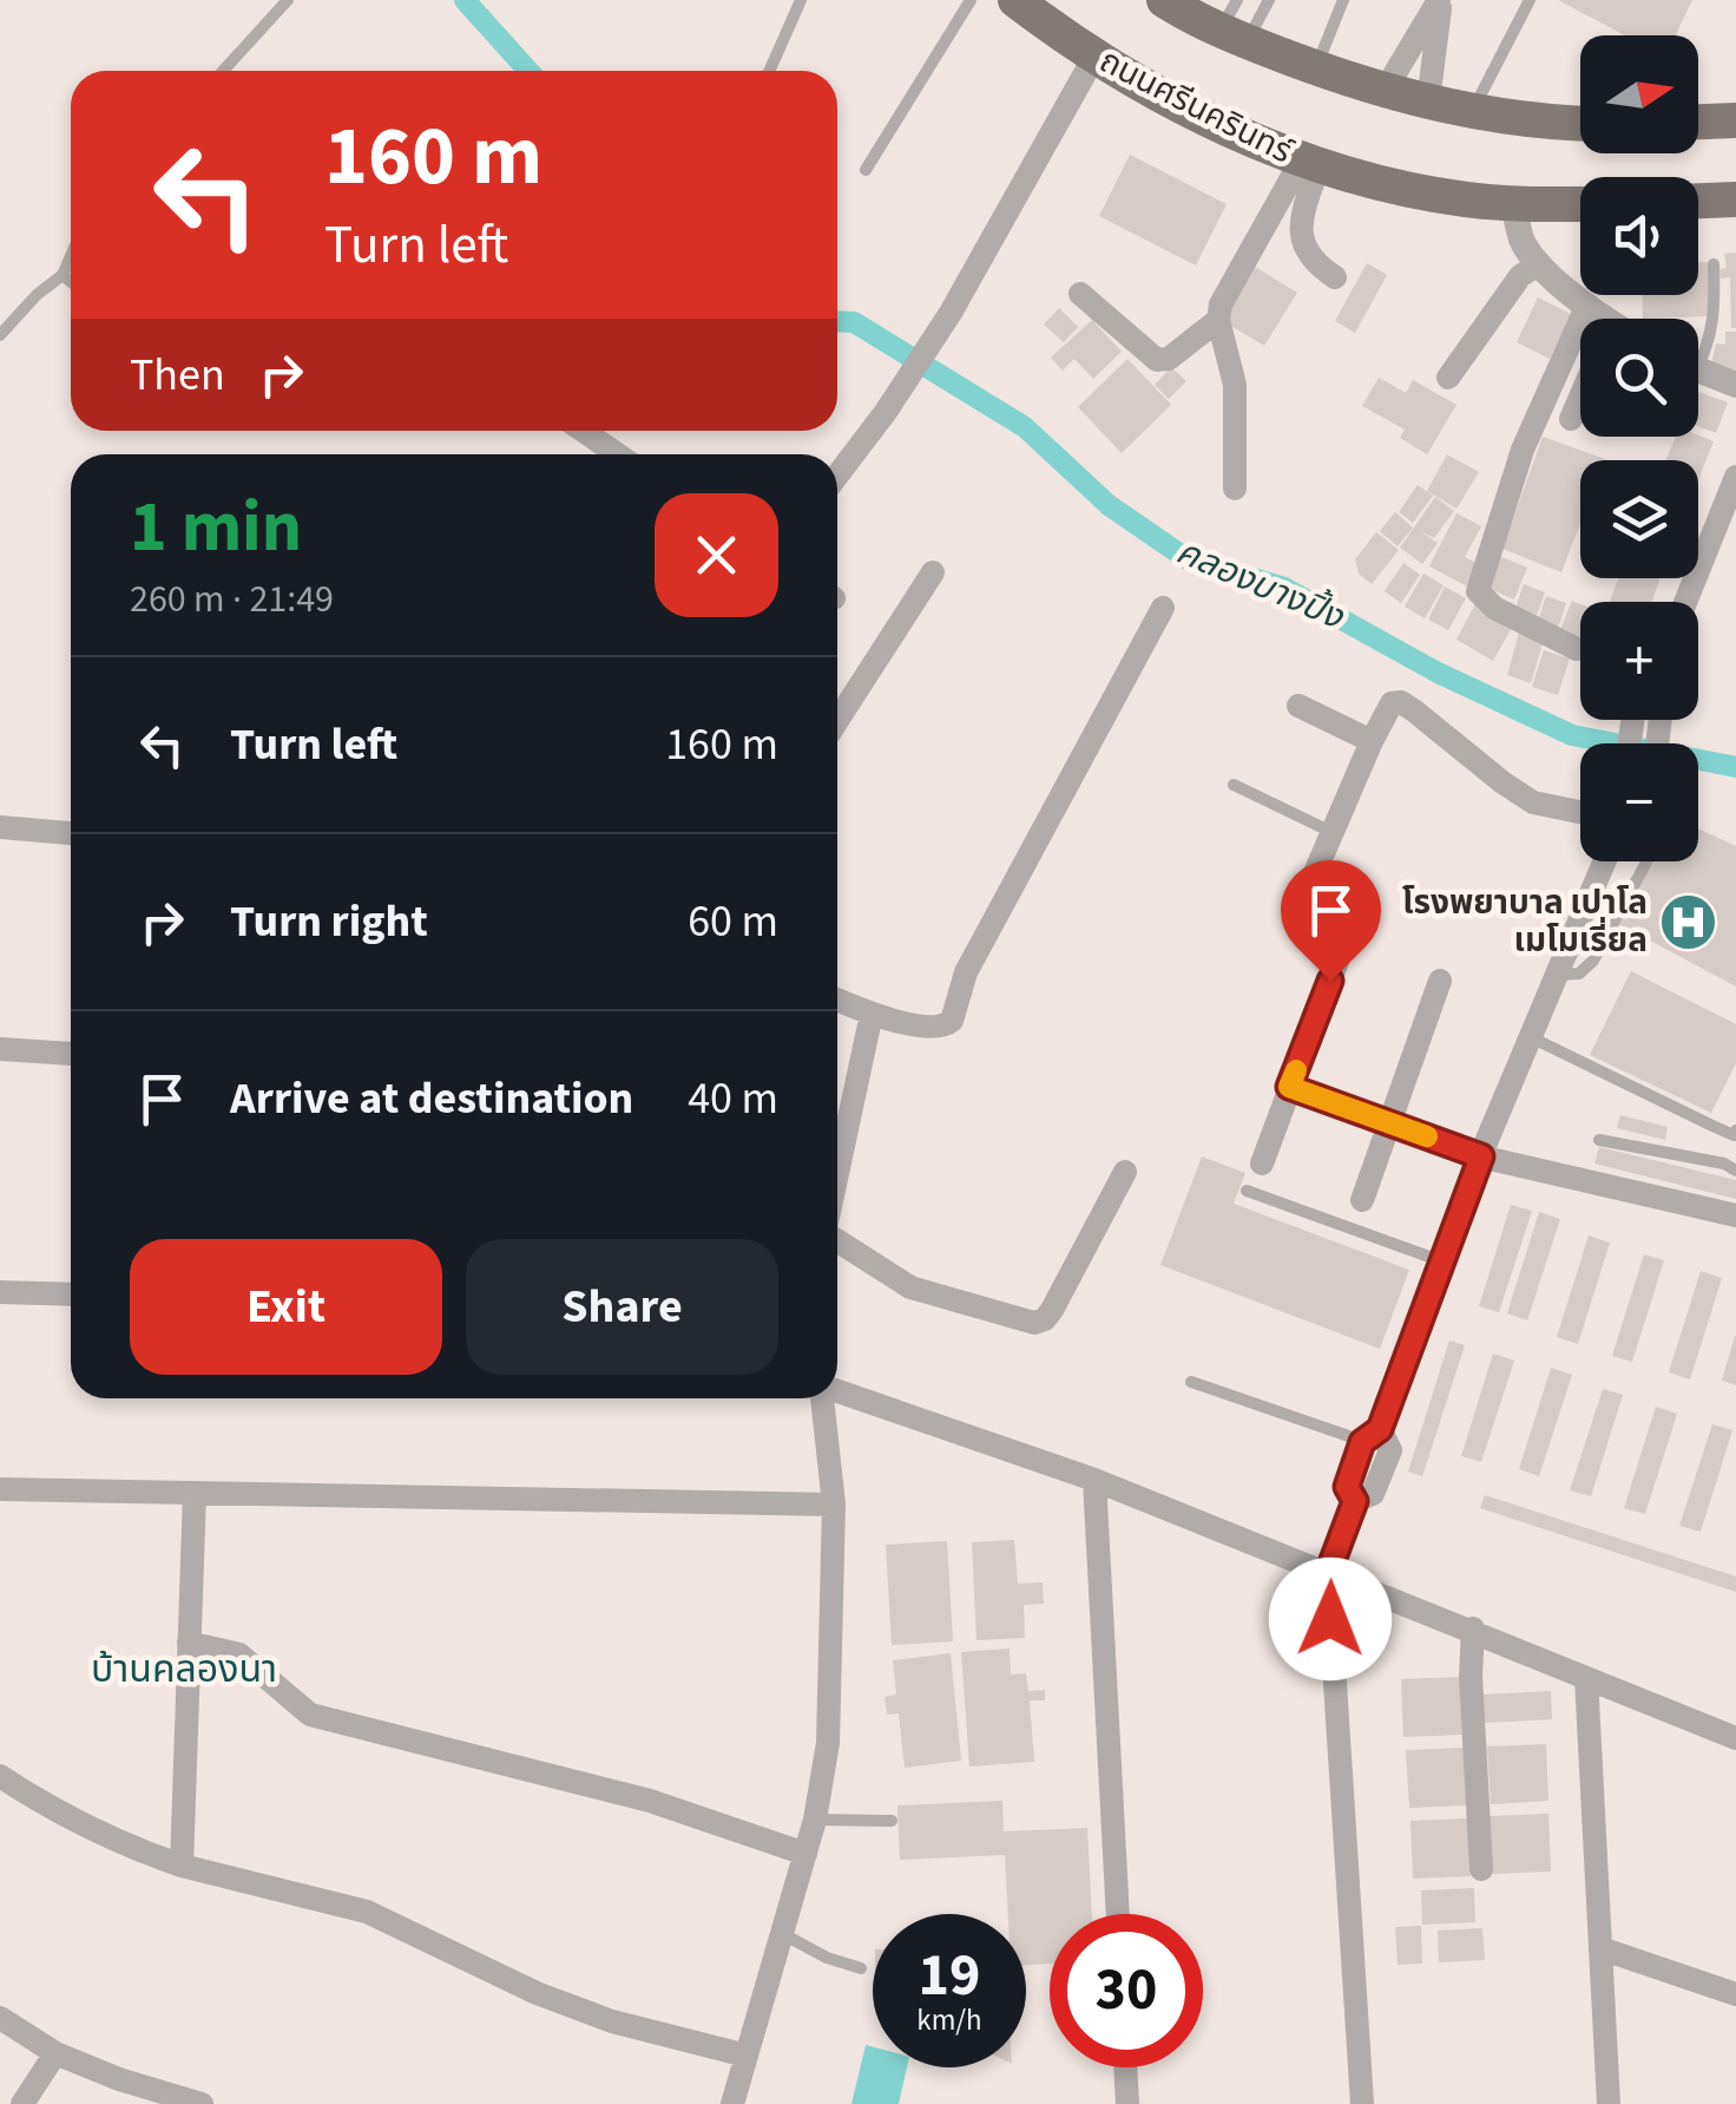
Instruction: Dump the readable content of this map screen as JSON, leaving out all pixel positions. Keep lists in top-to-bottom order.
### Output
{
  "streets": {
    "main road": ["ถนนศรีนครินทร์"]
  },
  "districts": ["บ้านคลองนา"],
  "water": ["คลองบางปิ้ง"],
  "places": {
    "hospital": ["โรงพยาบาล เปาโล เมโมเรี่ยล"]
  },
  "north": "right",
  "page": {
    "map_buttons": ["+", "−"],
    "turn": ["160 m", "Turn left"],
    "then": "Then",
    "heading": ["1 min", "260 m · 21:49"],
    "list": [
      {
        "name": "Turn left",
        "value": "160 m"
      },
      {
        "name": "Turn right",
        "value": "60 m"
      },
      {
        "name": "Arrive at destination",
        "value": "40 m"
      }
    ],
    "buttons": ["Exit", "Share"],
    "speed": "19 km/h",
    "limit": "30"
  }
}
